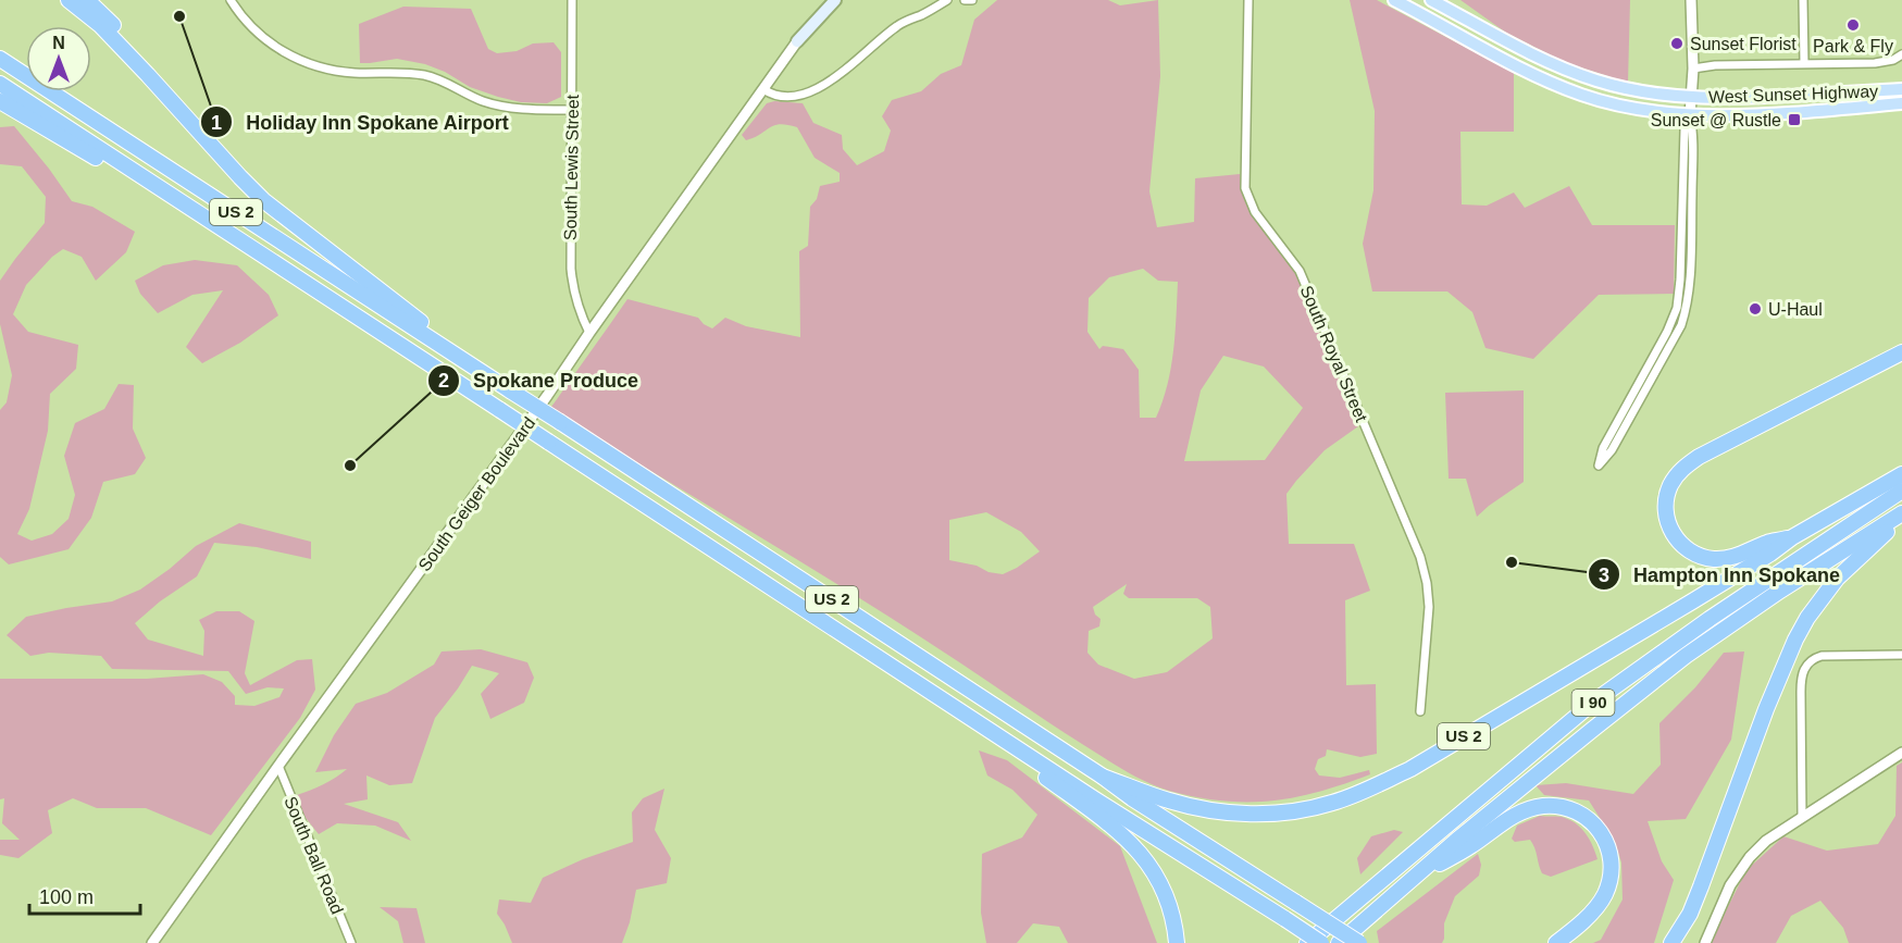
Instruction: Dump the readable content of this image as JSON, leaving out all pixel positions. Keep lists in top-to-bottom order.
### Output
{
  "streets": {
    "highway": ["US 2", "I 90"],
    "main road": ["West Sunset Highway"],
    "street": [
      "South Lewis Street",
      "South Royal Street",
      "South Geiger Boulevard",
      "South Ball Road"
    ]
  },
  "crossings": [
    ["South Lewis Street", "South Geiger Boulevard"],
    ["South Geiger Boulevard", "South Ball Road"]
  ],
  "places": {
    "other": [
      "Holiday Inn Spokane Airport",
      "Park & Fly",
      "Sunset Florist",
      "U-Haul",
      "Spokane Produce",
      "Hampton Inn Spokane"
    ],
    "transit": ["Sunset @ Rustle"]
  },
  "scale_bar": "100 m",
  "north": "top"
}
